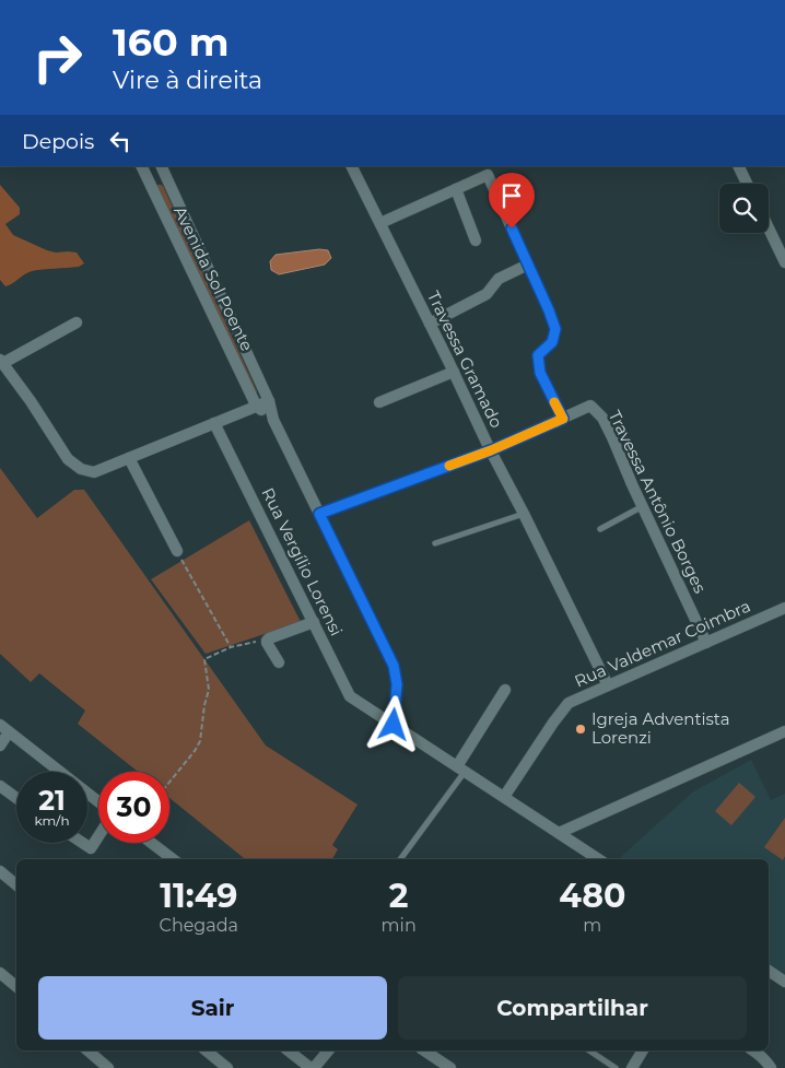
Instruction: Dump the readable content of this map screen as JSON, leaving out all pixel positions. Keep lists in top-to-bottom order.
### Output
{
  "streets": {
    "street": [
      "Avenida Sol Poente",
      "Travessa Gramado",
      "Travessa Antônio Borges",
      "Rua Vergílio Lorensi",
      "Rua Valdemar Coimbra"
    ]
  },
  "crossings": [
    ["Travessa Gramado", "Rua Valdemar Coimbra"],
    ["Travessa Antônio Borges", "Rua Valdemar Coimbra"],
    ["Rua Vergílio Lorensi", "Rua Valdemar Coimbra"]
  ],
  "places": ["Igreja Adventista Lorenzi"],
  "page": {
    "turn": ["160 m", "Vire à direita"],
    "then": "Depois",
    "speed": "21 km/h",
    "limit": "30",
    "eta": [
      "11:49",
      "Chegada",
      "2",
      "min",
      "480",
      "m"
    ],
    "buttons": ["Sair", "Compartilhar"]
  }
}
